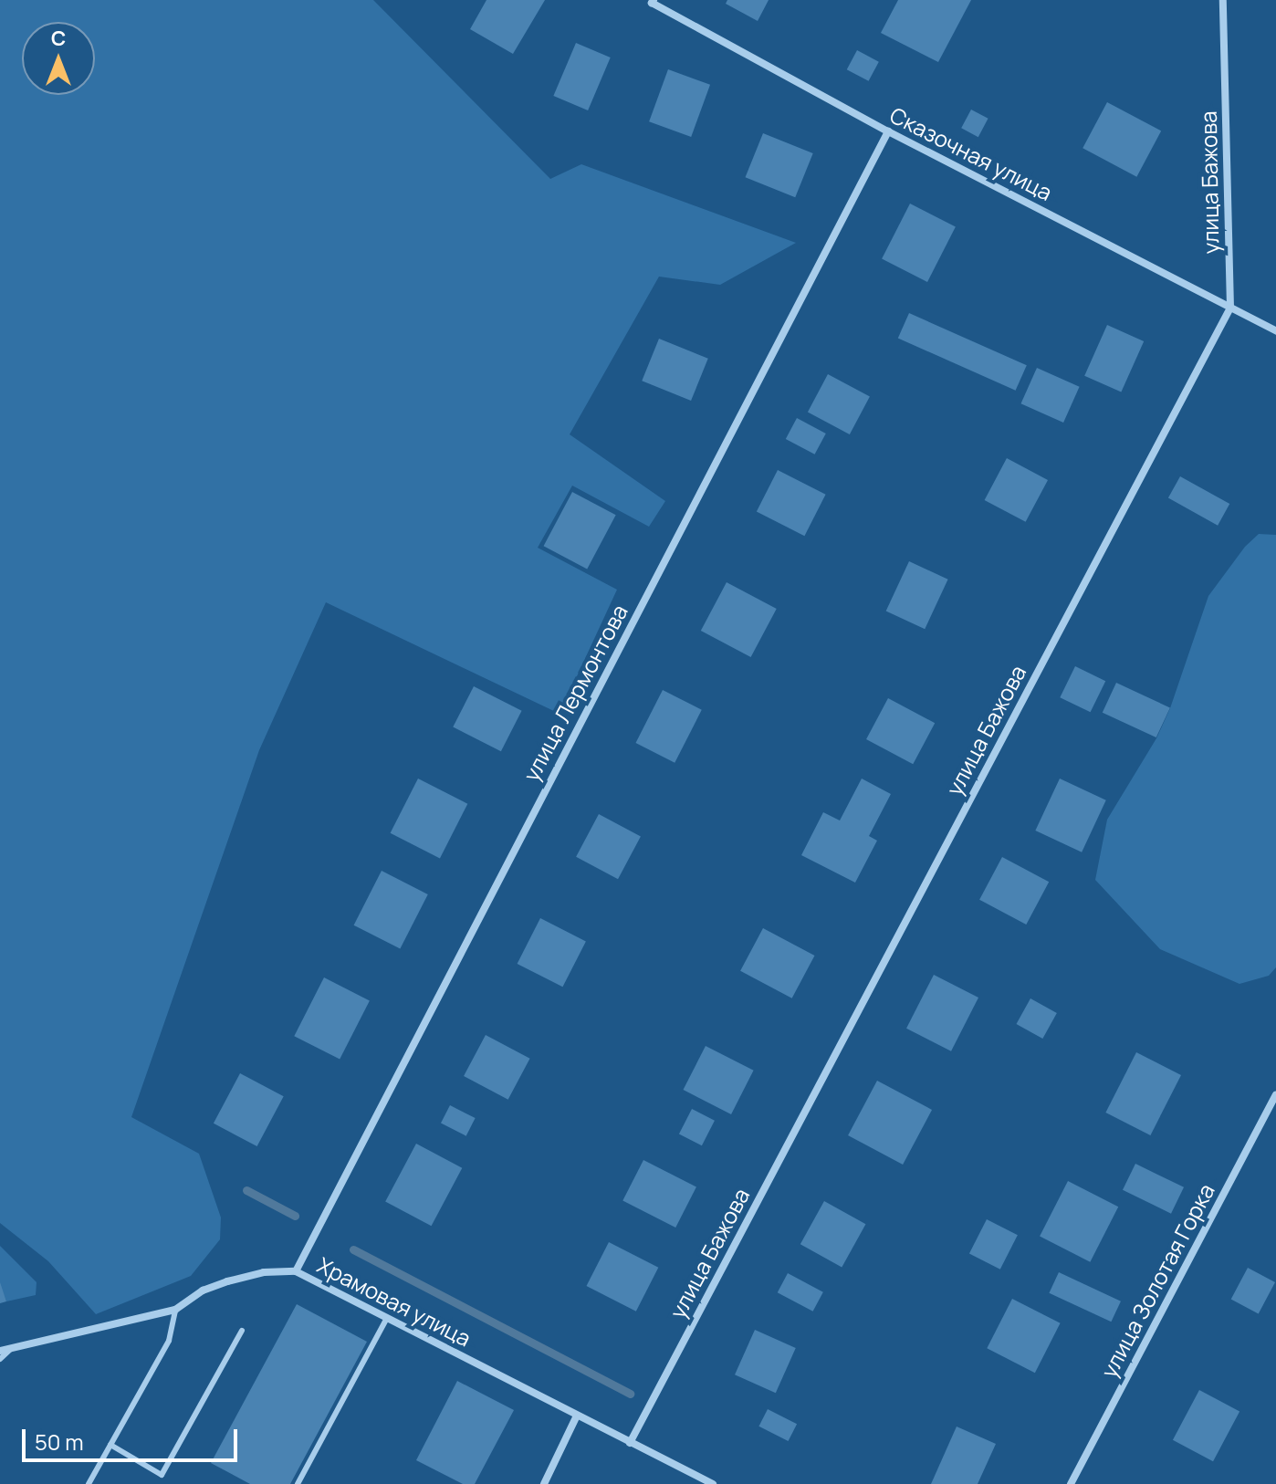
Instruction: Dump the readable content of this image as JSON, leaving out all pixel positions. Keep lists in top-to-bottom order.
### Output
{
  "streets": {
    "street": [
      "Сказочная улица",
      "улица Бажова",
      "улица Лермонтова",
      "улица Золотая Горка",
      "Храмовая улица"
    ]
  },
  "crossings": [
    ["Сказочная улица", "улица Бажова"],
    ["Сказочная улица", "улица Лермонтова"],
    ["улица Бажова", "Храмовая улица"],
    ["улица Лермонтова", "Храмовая улица"]
  ],
  "scale_bar": "50 m",
  "north": "top"
}
